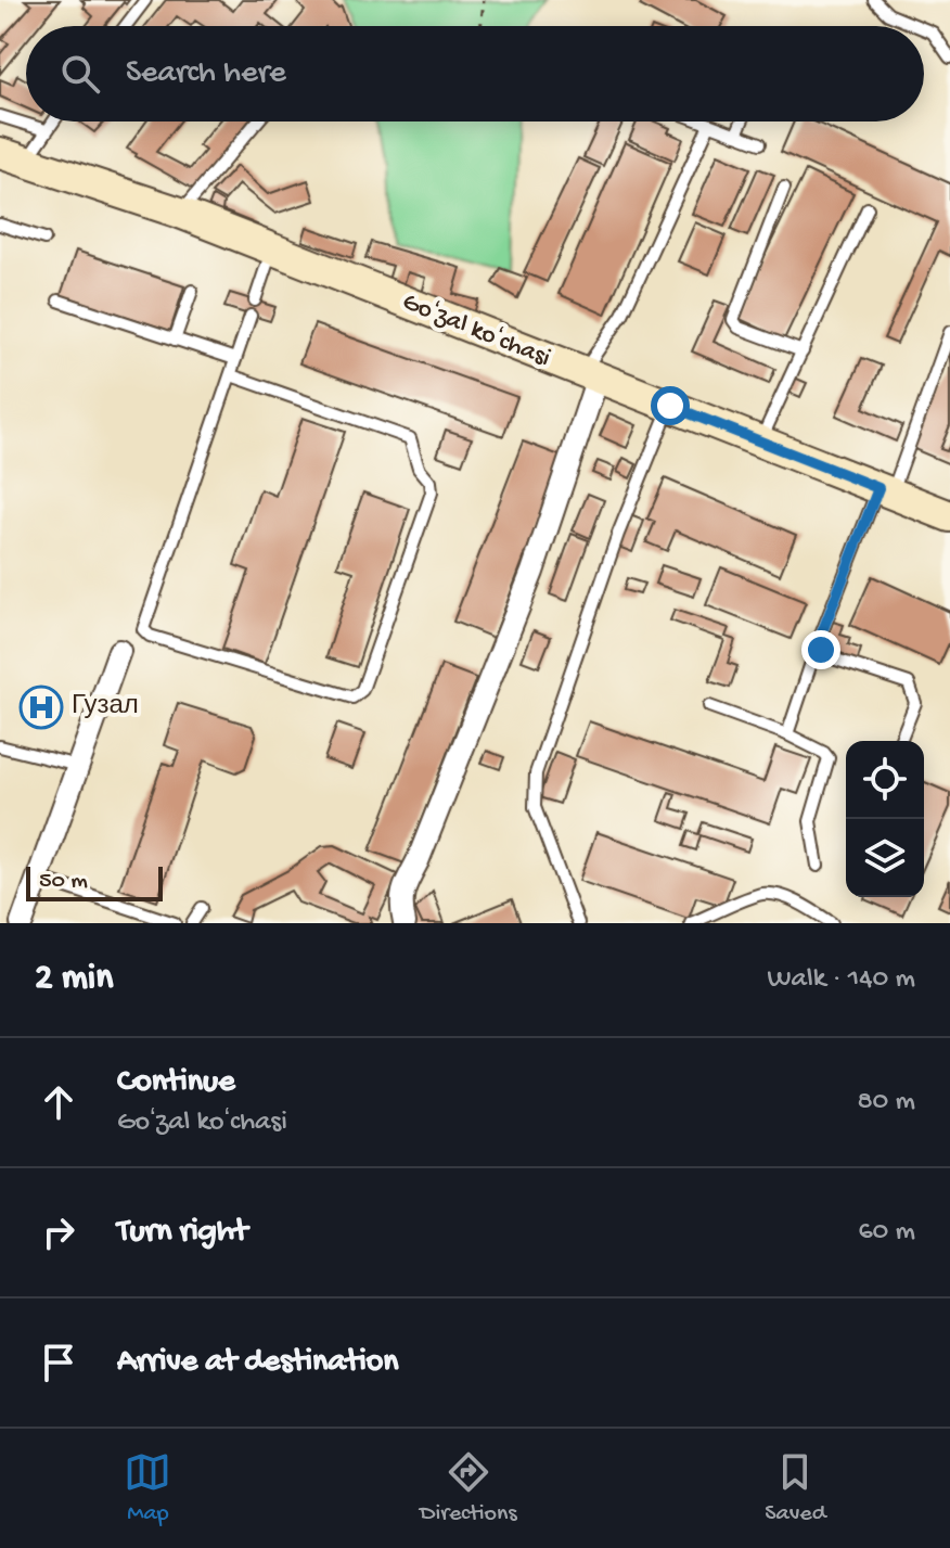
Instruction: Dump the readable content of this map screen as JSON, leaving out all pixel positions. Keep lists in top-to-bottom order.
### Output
{
  "streets": {
    "street": ["Goʻzal koʻchasi"]
  },
  "places": {
    "hospital": ["Гузал"]
  },
  "scale_bar": "50 m",
  "page": {
    "search": "Search here",
    "scale": "50 m",
    "heading": ["2 min", "Walk · 140 m"],
    "list": [
      ["Continue", "Goʻzal koʻchasi", "80 m"],
      ["Turn right", "60 m"],
      "Arrive at destination"
    ],
    "nav": ["Map", "Directions", "Saved"]
  }
}
